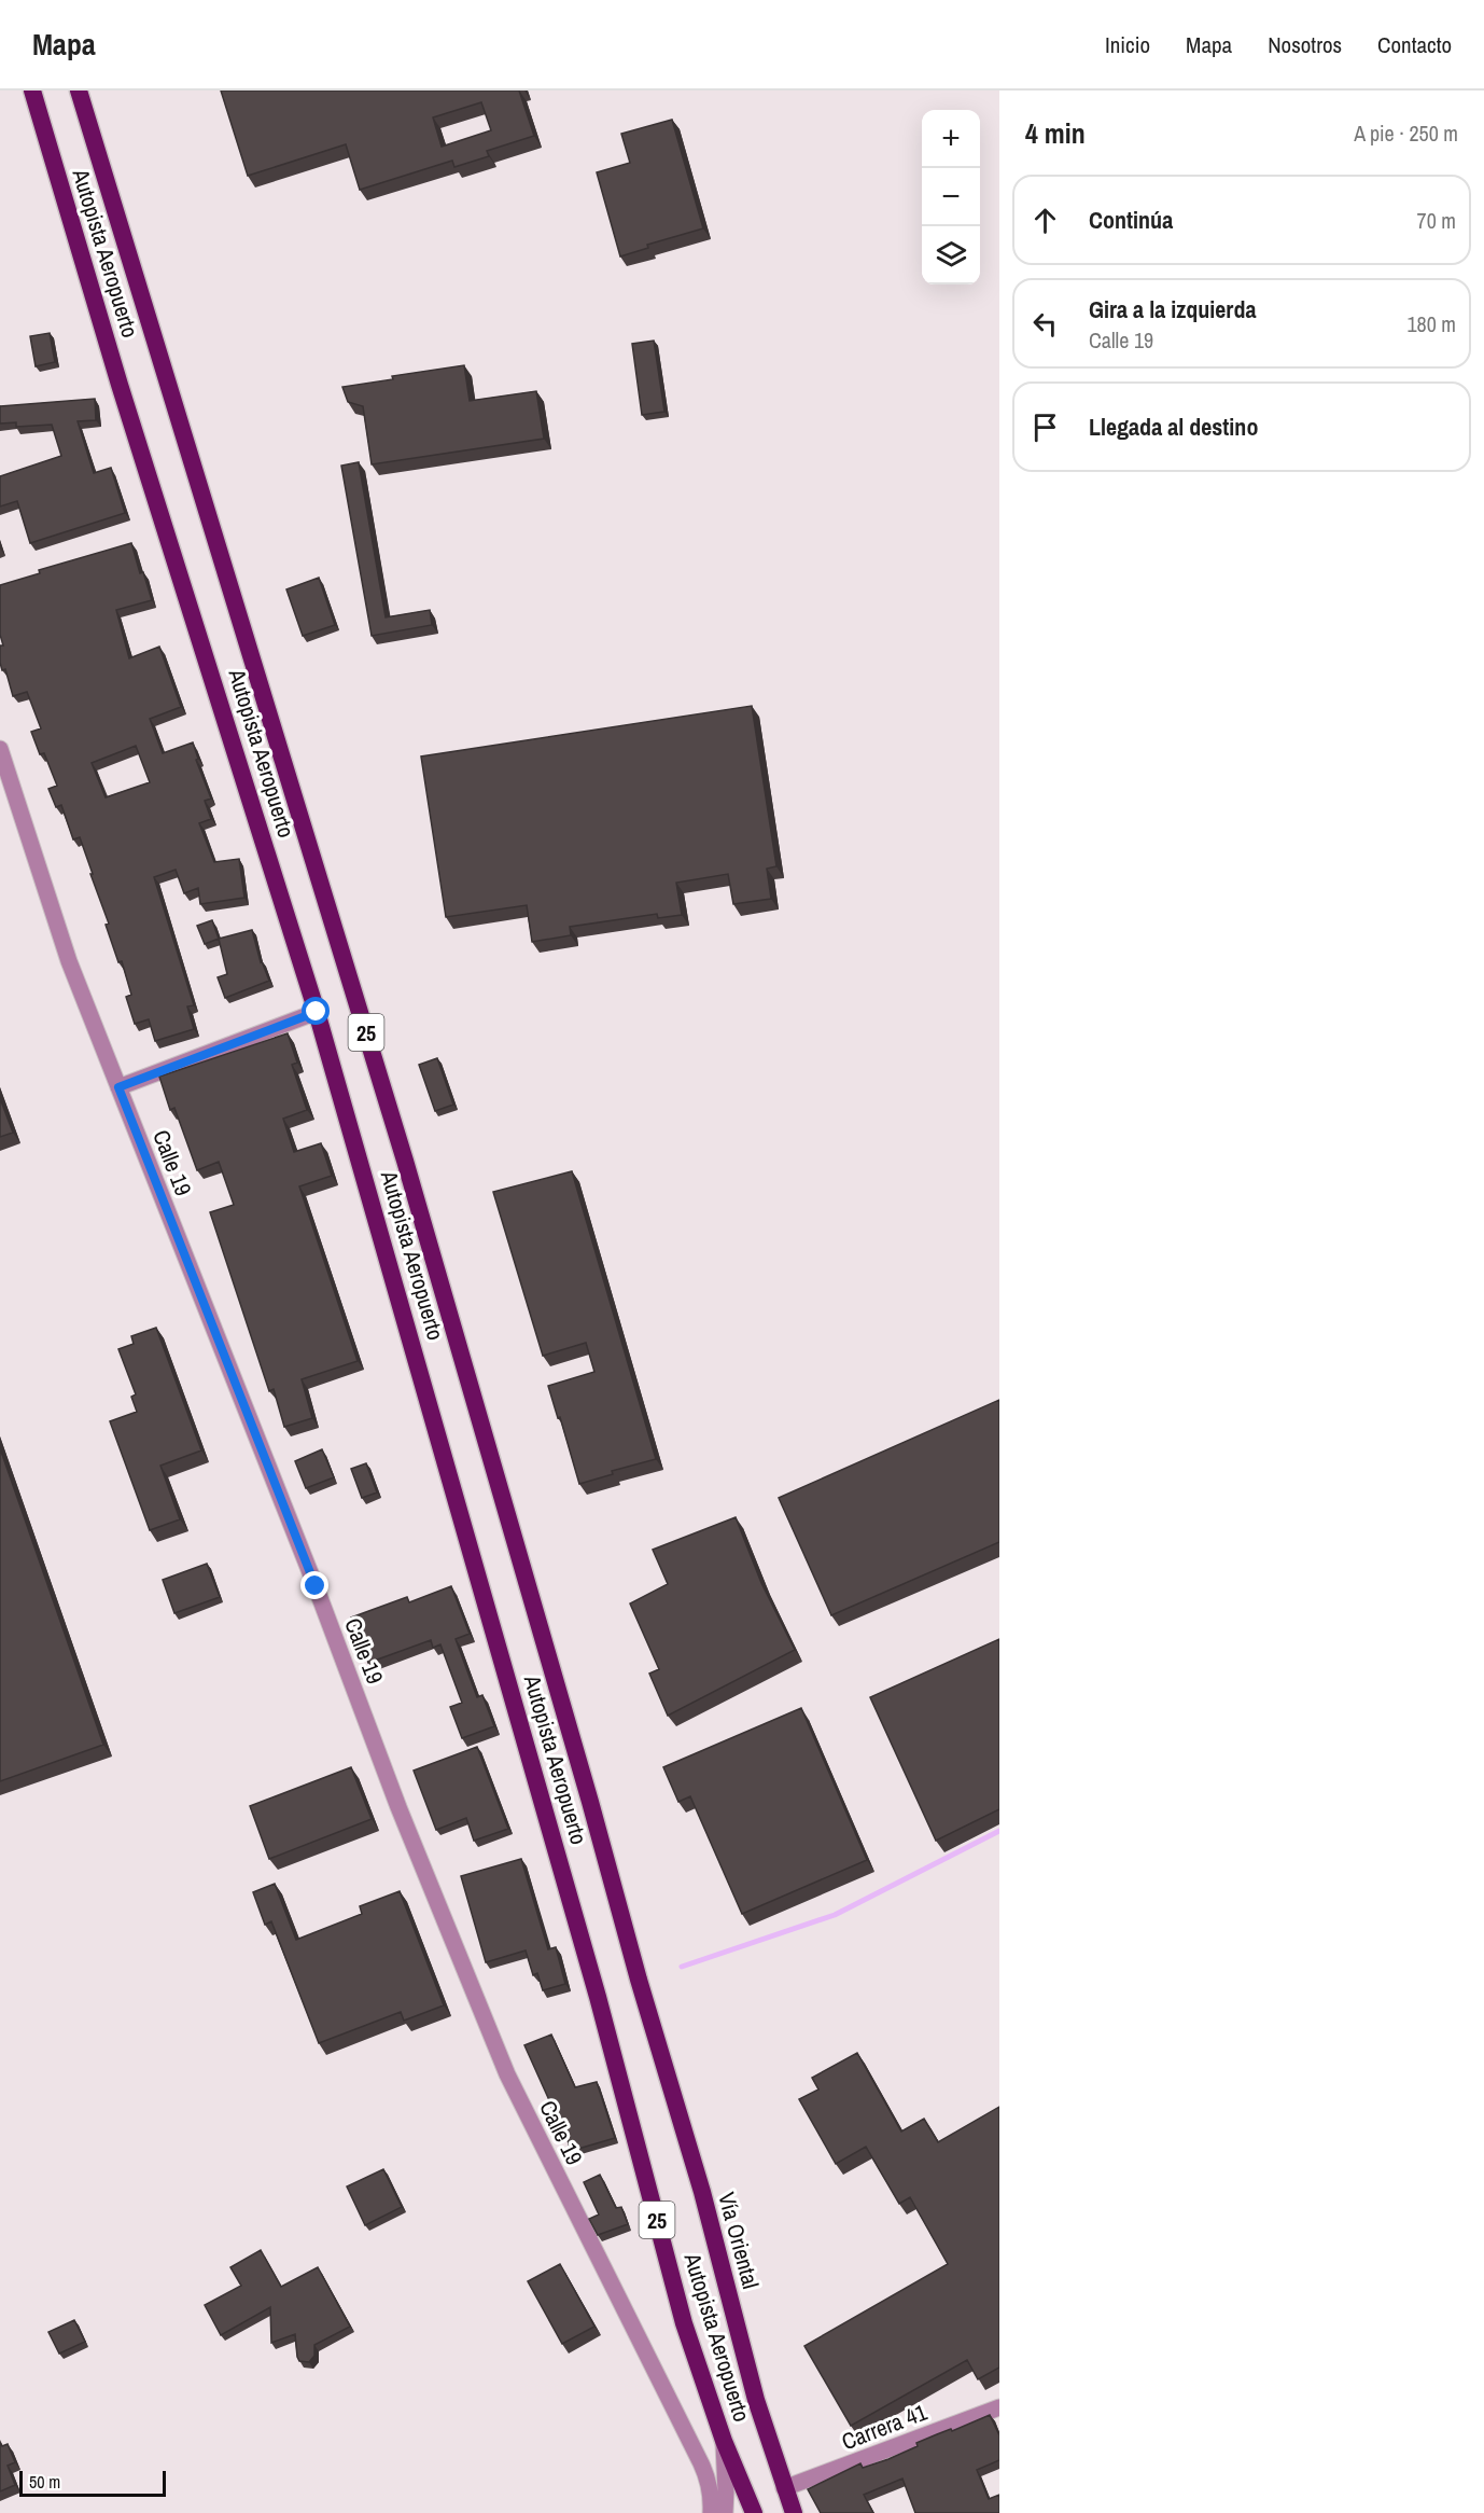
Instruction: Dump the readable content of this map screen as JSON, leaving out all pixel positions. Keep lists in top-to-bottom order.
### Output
{
  "streets": {
    "highway": ["Autopista Aeropuerto", "25", "Vía Oriental"],
    "street": ["Calle 19", "Carrera 41"]
  },
  "crossings": [
    ["Autopista Aeropuerto", "25"],
    ["Autopista Aeropuerto", "Vía Oriental"],
    ["Vía Oriental", "Carrera 41"]
  ],
  "scale_bar": "50 m",
  "page": {
    "header": "Mapa",
    "nav": [
      "Inicio",
      "Mapa",
      "Nosotros",
      "Contacto"
    ],
    "heading": ["4 min", "A pie · 250 m"],
    "map_buttons": ["+", "−"],
    "list": [
      ["Continúa", "70 m"],
      ["Gira a la izquierda", "Calle 19", "180 m"],
      "Llegada al destino"
    ],
    "scale": "50 m"
  }
}
